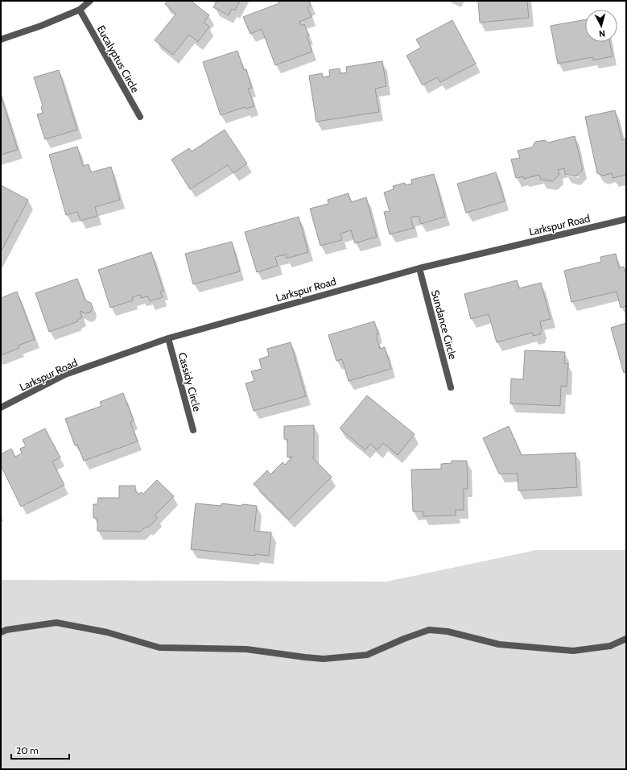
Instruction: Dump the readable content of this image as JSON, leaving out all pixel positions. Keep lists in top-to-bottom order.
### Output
{
  "streets": {
    "street": [
      "Eucalyptus Circle",
      "Larkspur Road",
      "Sundance Circle",
      "Cassidy Circle"
    ]
  },
  "crossings": [
    ["Larkspur Road", "Sundance Circle"],
    ["Larkspur Road", "Cassidy Circle"]
  ],
  "scale_bar": "20 m",
  "north": "bottom"
}
